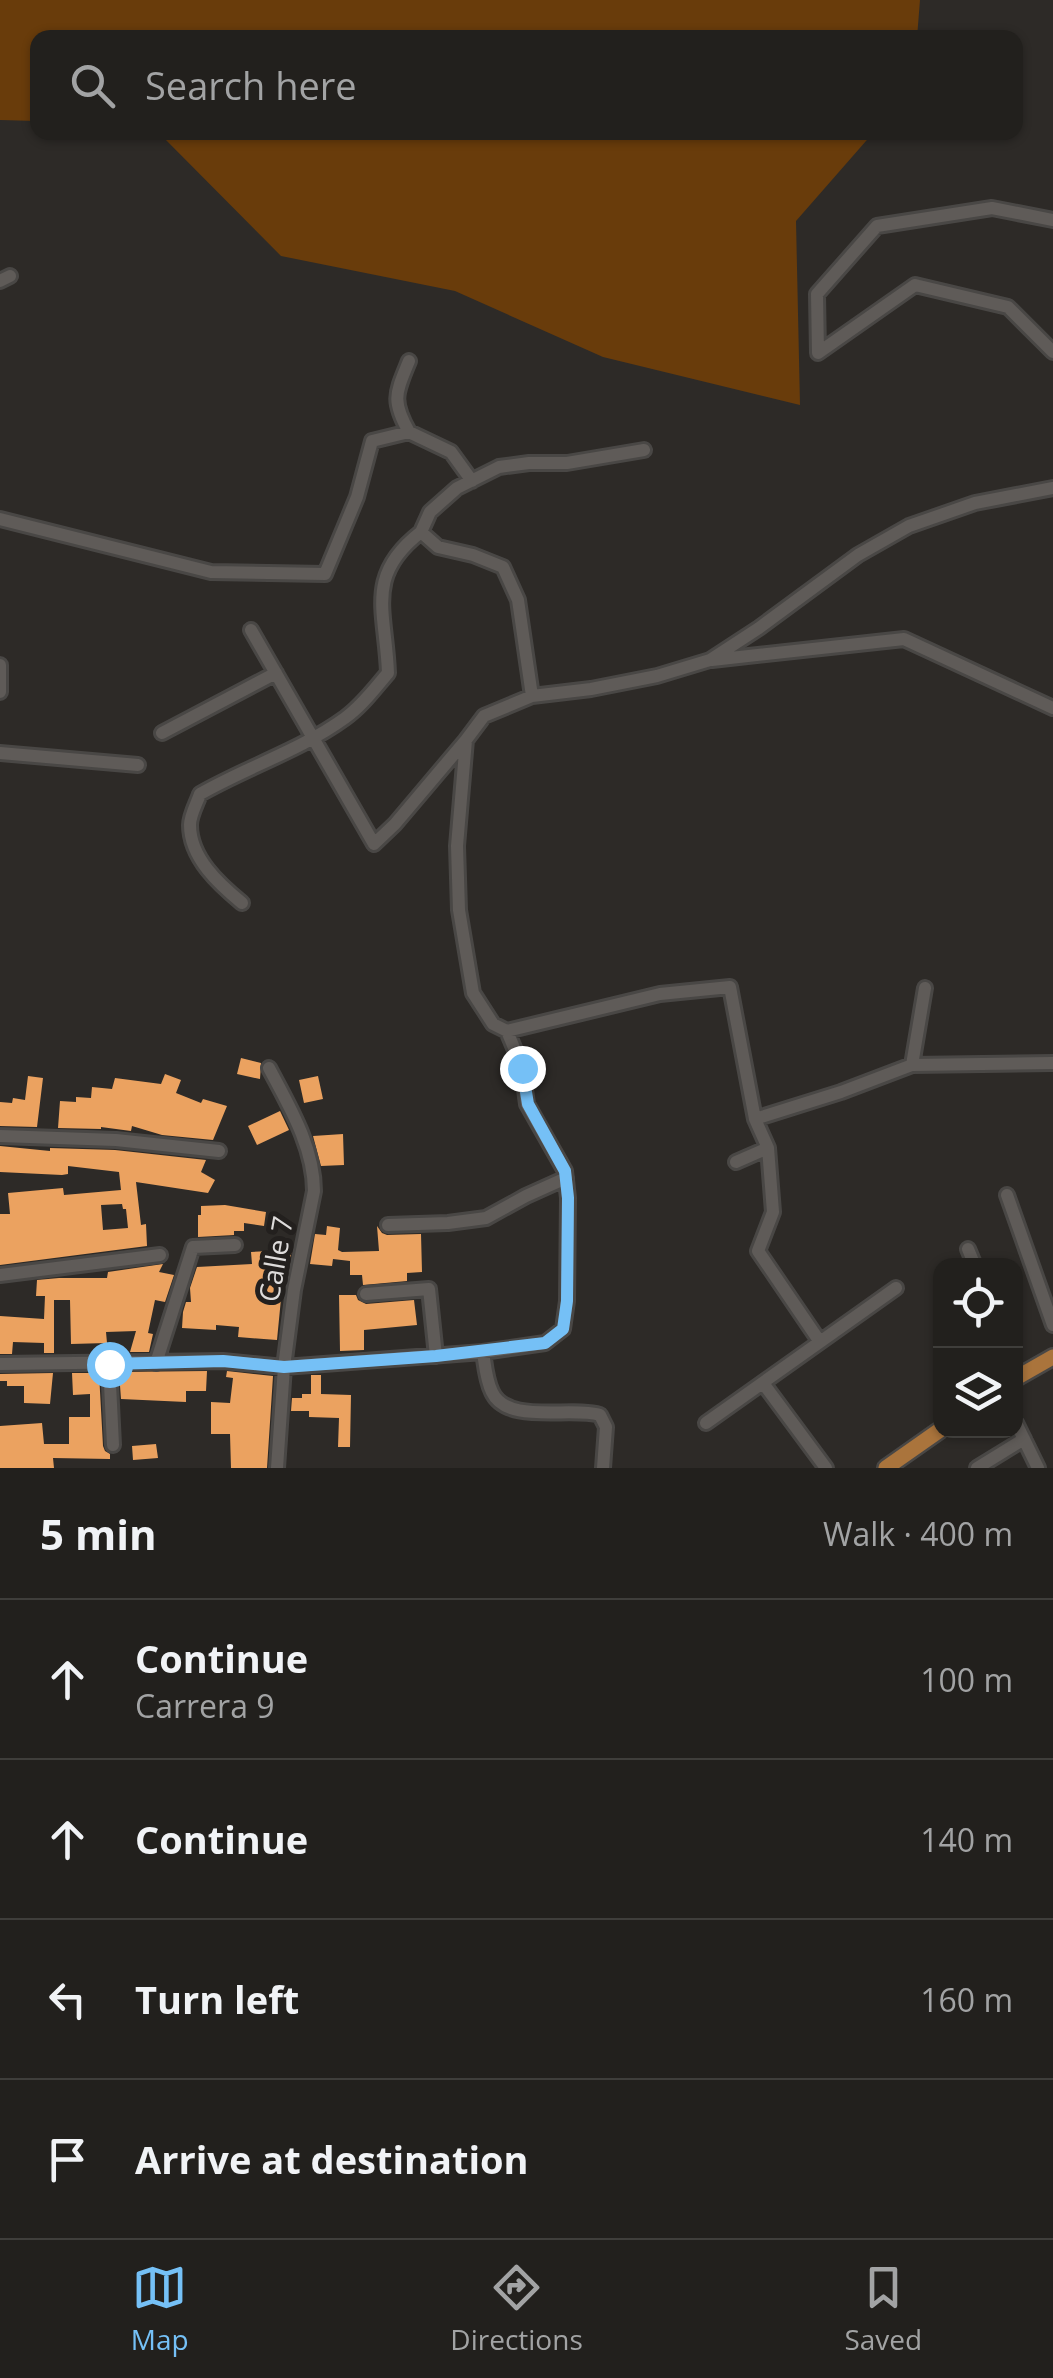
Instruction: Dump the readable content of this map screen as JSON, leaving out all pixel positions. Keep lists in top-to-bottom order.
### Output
{
  "streets": {
    "street": ["Calle 7"]
  },
  "page": {
    "search": "Search here",
    "heading": ["5 min", "Walk · 400 m"],
    "list": [
      ["Continue", "Carrera 9", "100 m"],
      ["Continue", "140 m"],
      ["Turn left", "160 m"],
      "Arrive at destination"
    ],
    "nav": ["Map", "Directions", "Saved"]
  }
}
